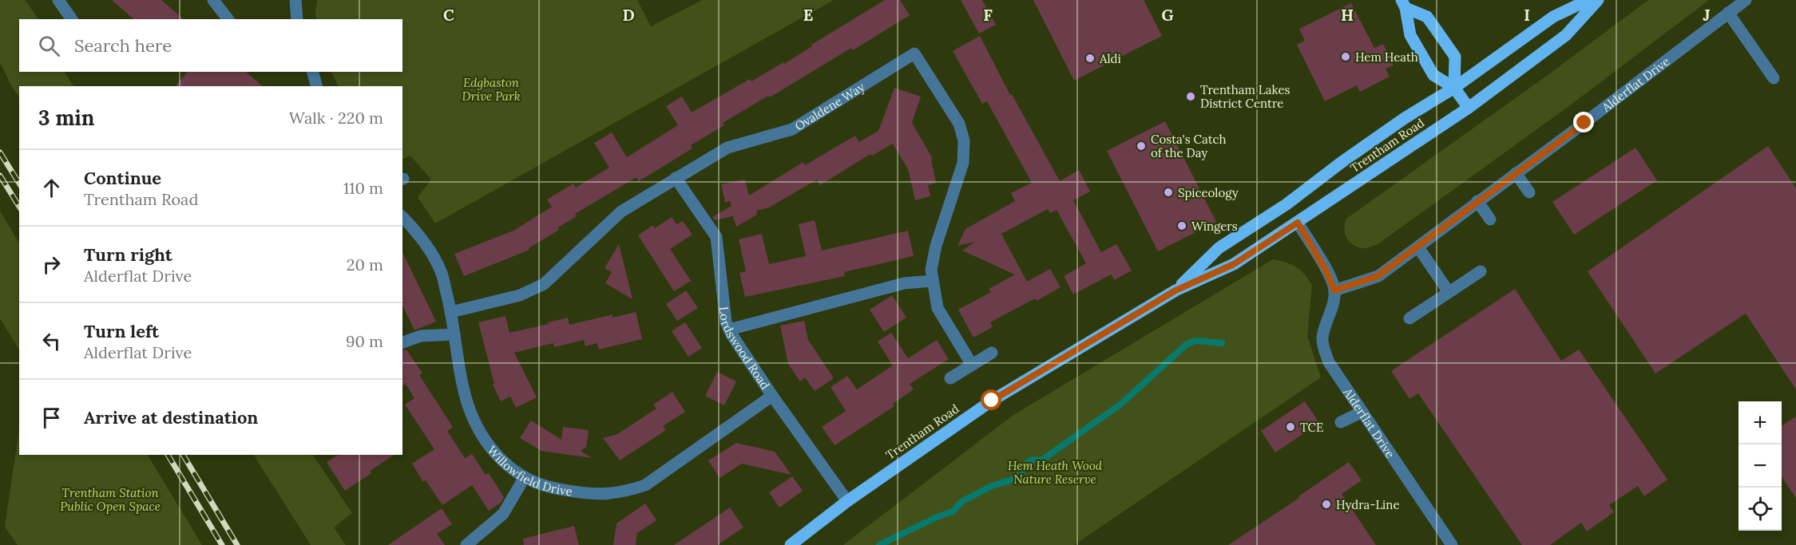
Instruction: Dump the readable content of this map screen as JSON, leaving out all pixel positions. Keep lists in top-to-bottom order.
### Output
{
  "streets": {
    "main road": ["Trentham Road"],
    "street": [
      "Alderflat Drive",
      "Ovaldene Way",
      "Lordswood Road",
      "Willowfield Drive"
    ]
  },
  "crossings": [
    ["Ovaldene Way", "Lordswood Road"],
    ["Ovaldene Way", "Willowfield Drive"],
    ["Trentham Road", "Lordswood Road"],
    ["Lordswood Road", "Willowfield Drive"]
  ],
  "parks": ["Edgbaston Drive Park", "Hem Heath Wood Nature Reserve", "Trentham Station Public Open Space"],
  "places": [
    "Hem Heath",
    "Aldi",
    "Trentham Lakes District Centre",
    "Costa's Catch of the Day",
    "Spiceology",
    "Wingers",
    "TCE",
    "Hydra-Line"
  ],
  "page": {
    "search": "Search here",
    "heading": ["3 min", "Walk · 220 m"],
    "list": [
      ["Continue", "Trentham Road", "110 m"],
      ["Turn right", "Alderflat Drive", "20 m"],
      ["Turn left", "Alderflat Drive", "90 m"],
      "Arrive at destination"
    ],
    "map_buttons": ["+", "−"]
  },
  "grid": {
    "columns": [
      "C",
      "D",
      "E",
      "F",
      "G",
      "H",
      "I",
      "J"
    ]
  }
}
